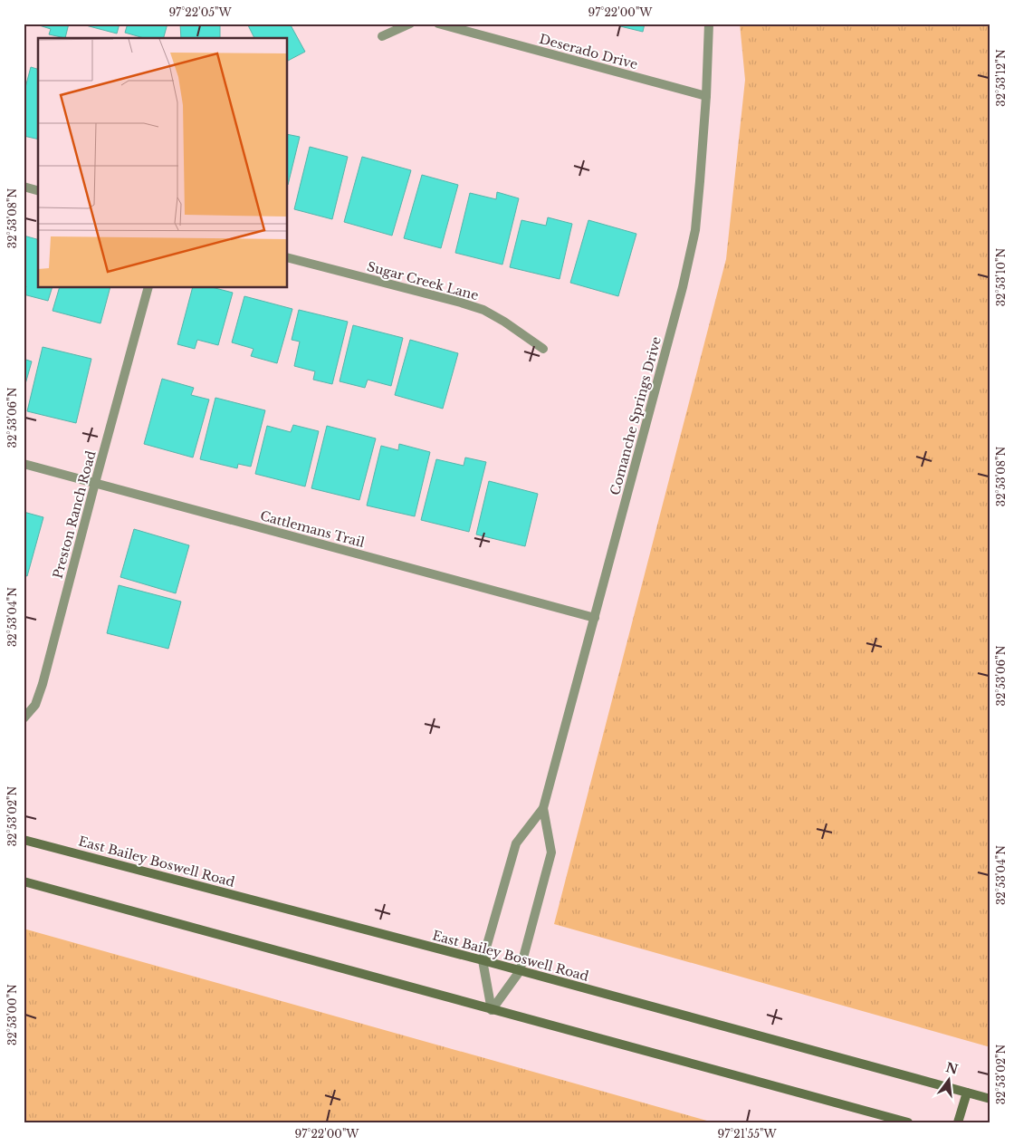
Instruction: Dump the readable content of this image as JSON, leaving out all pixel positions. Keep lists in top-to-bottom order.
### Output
{
  "streets": {
    "main road": ["East Bailey Boswell Road"],
    "street": [
      "Deserado Drive",
      "Sugar Creek Lane",
      "Comanche Springs Drive",
      "Preston Ranch Road",
      "Cattlemans Trail"
    ]
  },
  "crossings": [
    ["Deserado Drive", "Comanche Springs Drive"],
    ["Comanche Springs Drive", "Cattlemans Trail"],
    ["Comanche Springs Drive", "East Bailey Boswell Road"],
    ["Preston Ranch Road", "Cattlemans Trail"]
  ],
  "north": "top",
  "coordinates": [
    "97°22'05\"W",
    "97°22'00\"W",
    "32°53'12\"N",
    "32°53'08\"N",
    "32°53'10\"N",
    "32°53'06\"N",
    "32°53'04\"N",
    "32°53'02\"N",
    "32°53'00\"N",
    "97°21'55\"W"
  ]
}
